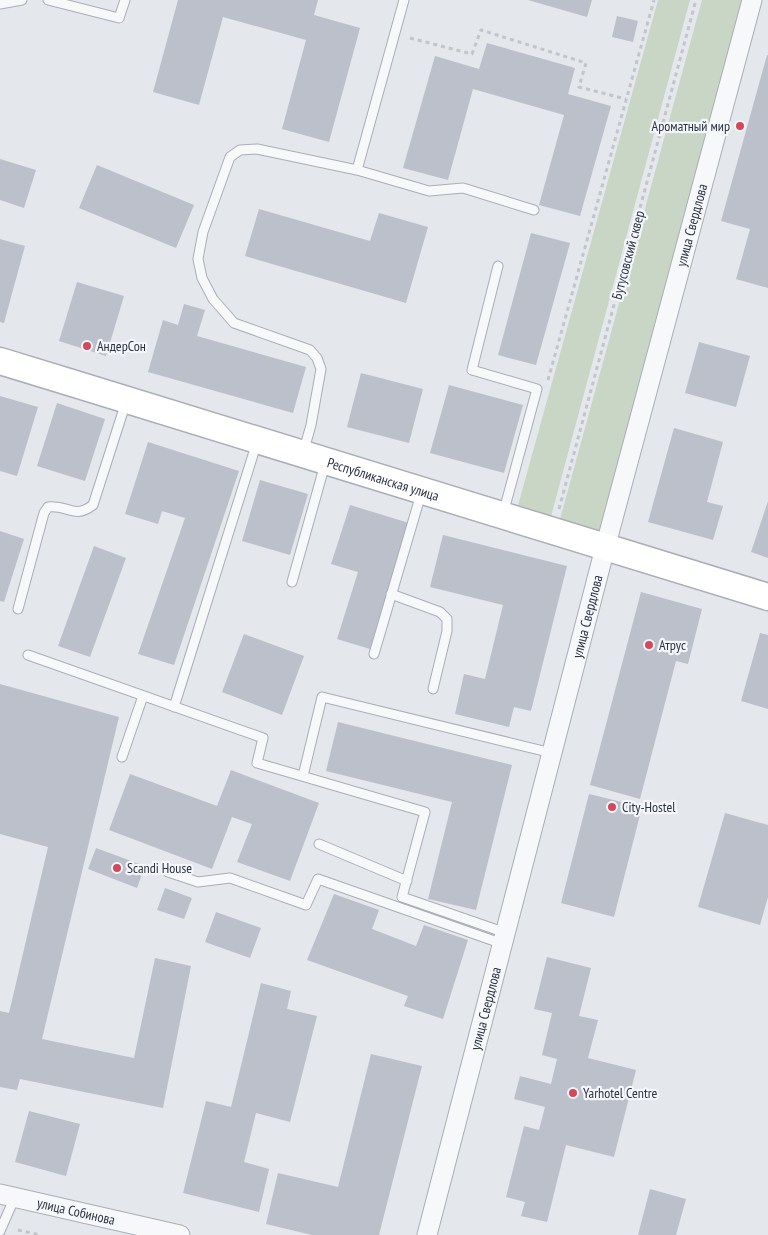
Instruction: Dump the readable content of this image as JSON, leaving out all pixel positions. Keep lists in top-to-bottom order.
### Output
{
  "streets": {
    "main road": ["Республиканская улица"],
    "street": ["улица Свердлова", "улица Собинова"],
    "path": ["Бутусовский сквер"]
  },
  "crossings": [
    ["улица Свердлова", "Республиканская улица"]
  ],
  "places": [
    "Ароматный мир",
    "АндерСон",
    "Атрус",
    "City-Hostel",
    "Scandi House",
    "Yarhotel Centre"
  ]
}
